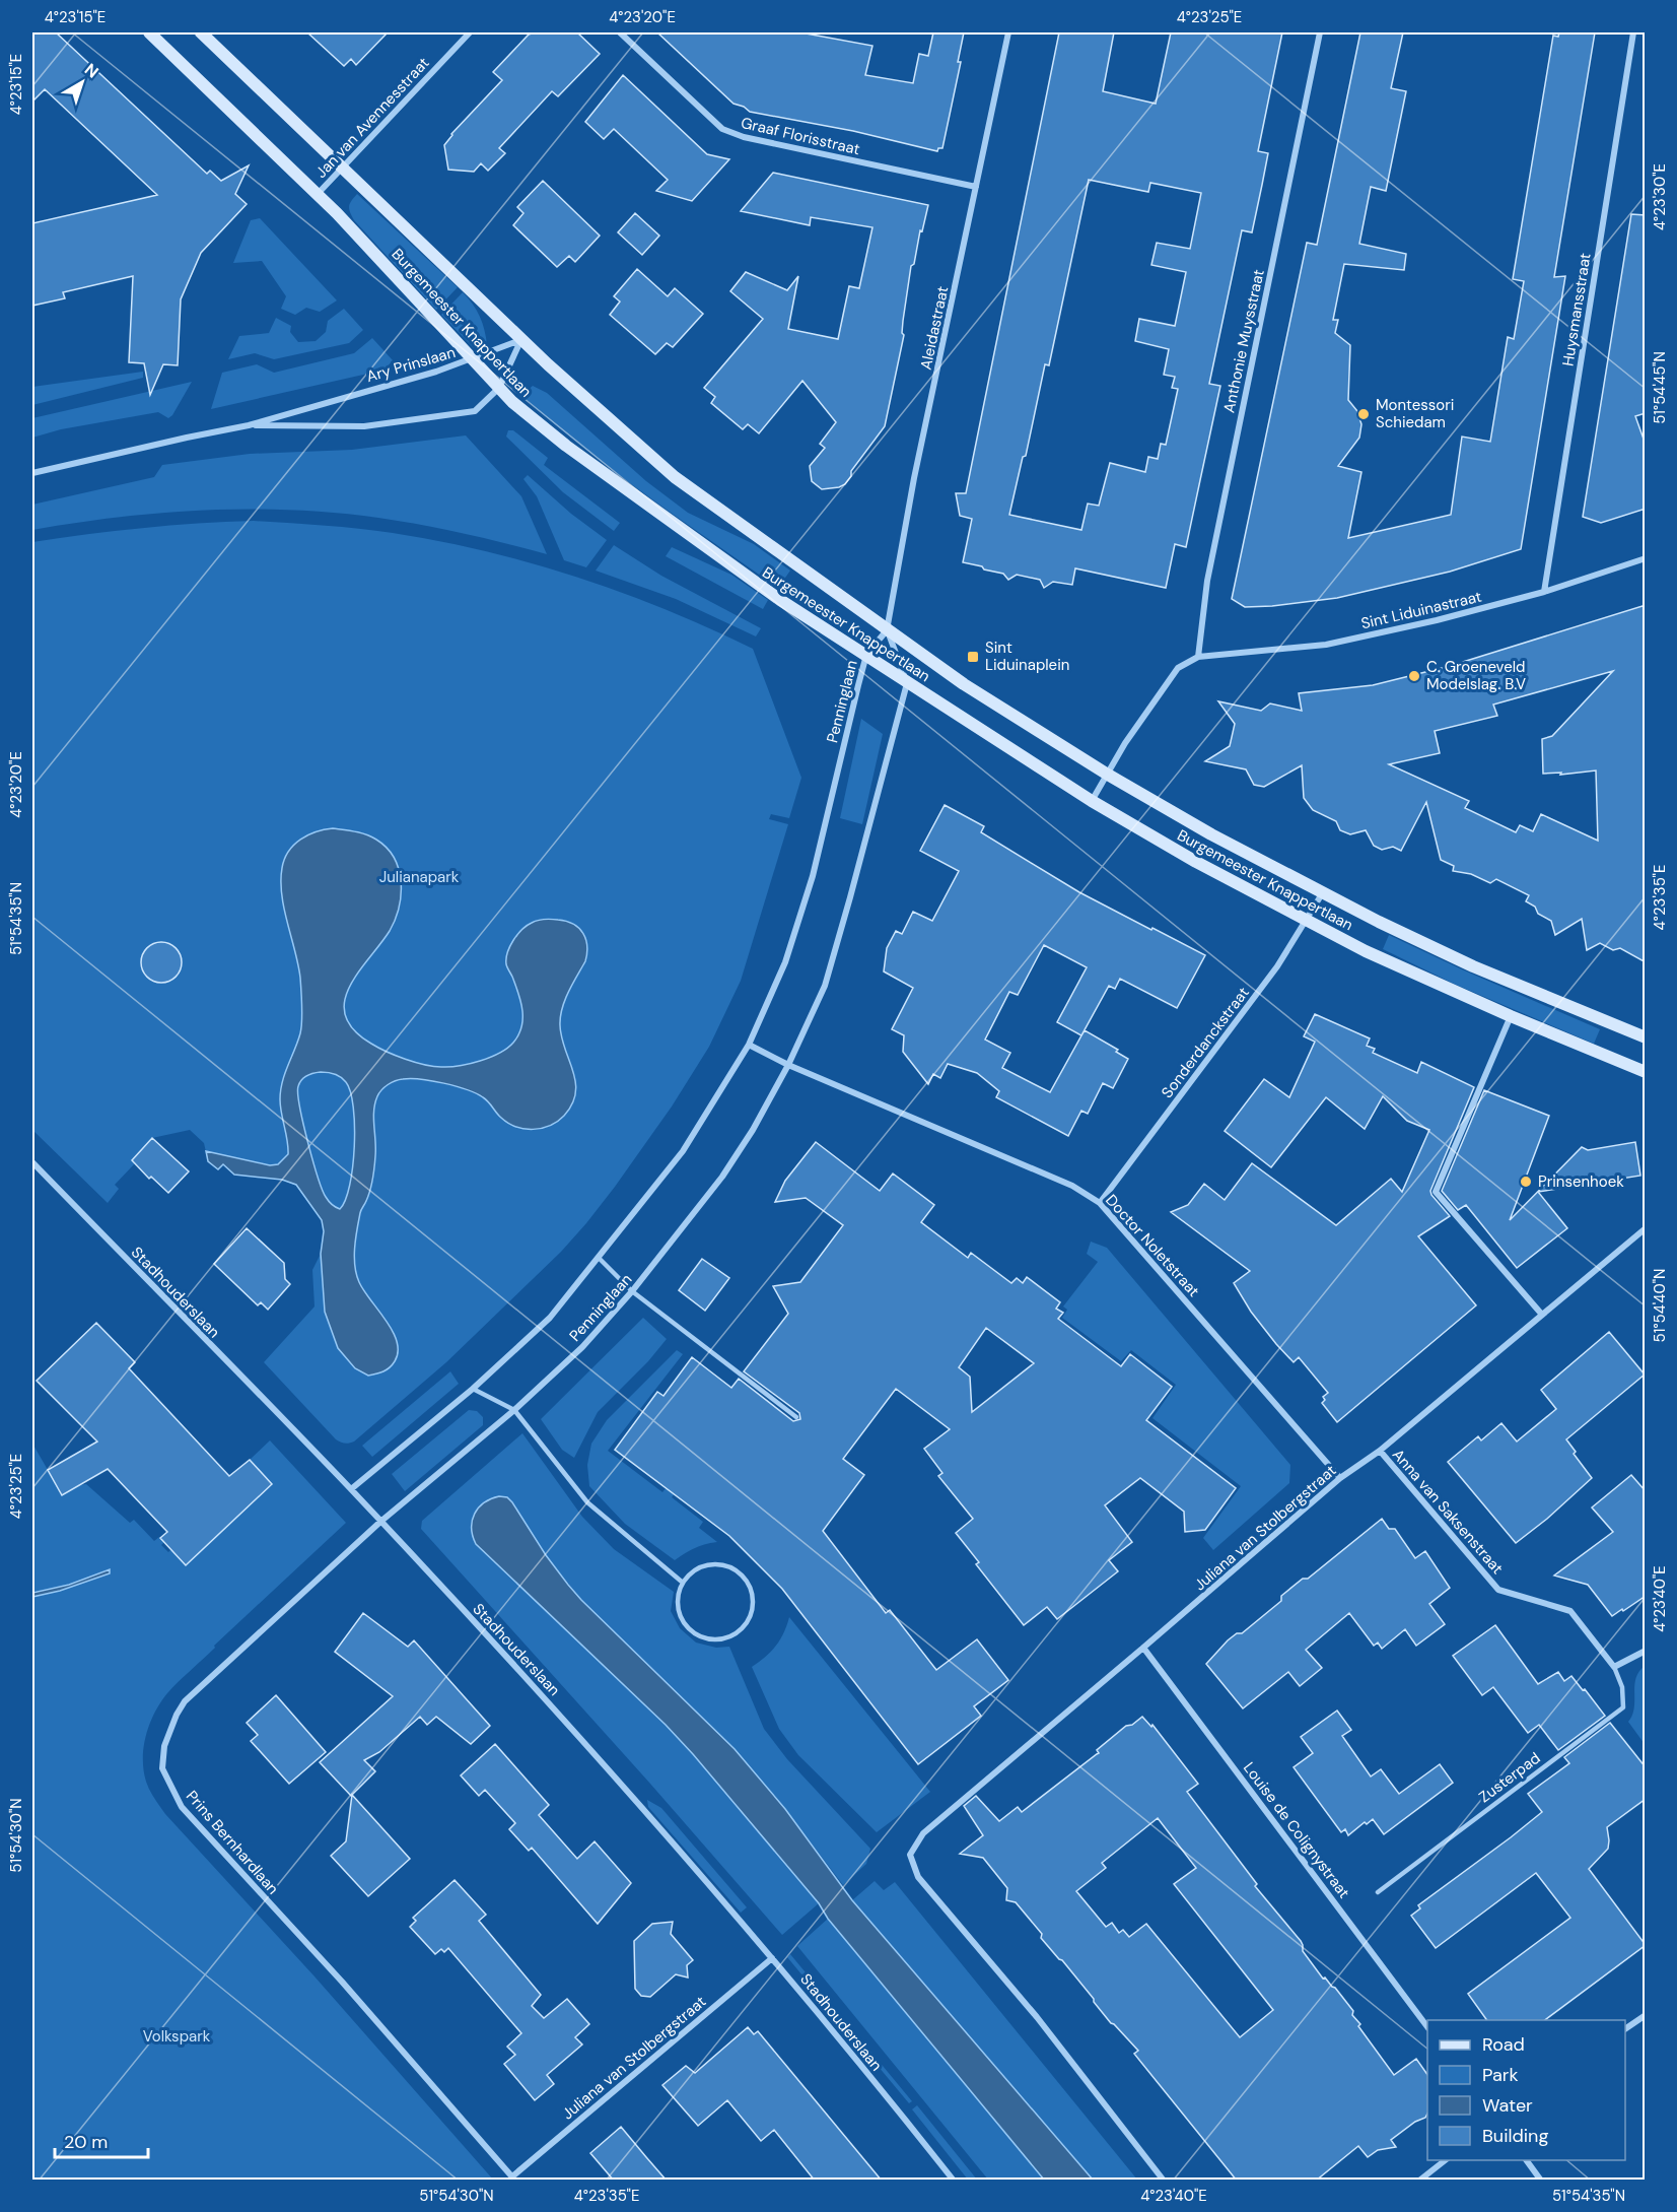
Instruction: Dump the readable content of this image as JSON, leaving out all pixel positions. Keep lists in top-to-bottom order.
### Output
{
  "streets": {
    "main road": ["Burgemeester Knappertlaan"],
    "street": [
      "Jan van Avennesstraat",
      "Graaf Florisstraat",
      "Huysmansstraat",
      "Aleidastraat",
      "Anthonie Muysstraat",
      "Ary Prinslaan",
      "Sint Liduinastraat",
      "Penninglaan",
      "Sonderdanckstraat",
      "Doctor Noletstraat",
      "Stadhouderslaan",
      "Anna van Saksenstraat",
      "Juliana van Stolbergstraat",
      "Louise de Colignystraat",
      "Prins Bernhardlaan"
    ],
    "lane": ["Zusterpad"]
  },
  "crossings": [
    ["Jan van Avennesstraat", "Burgemeester Knappertlaan"],
    ["Graaf Florisstraat", "Aleidastraat"],
    ["Huysmansstraat", "Sint Liduinastraat"],
    ["Burgemeester Knappertlaan", "Aleidastraat"],
    ["Burgemeester Knappertlaan", "Ary Prinslaan"],
    ["Burgemeester Knappertlaan", "Penninglaan"],
    ["Burgemeester Knappertlaan", "Sonderdanckstraat"],
    ["Aleidastraat", "Penninglaan"],
    ["Anthonie Muysstraat", "Sint Liduinastraat"],
    ["Penninglaan", "Doctor Noletstraat"],
    ["Penninglaan", "Stadhouderslaan"],
    ["Penninglaan", "Prins Bernhardlaan"],
    ["Sonderdanckstraat", "Doctor Noletstraat"],
    ["Doctor Noletstraat", "Juliana van Stolbergstraat"],
    ["Stadhouderslaan", "Juliana van Stolbergstraat"],
    ["Stadhouderslaan", "Prins Bernhardlaan"],
    ["Anna van Saksenstraat", "Juliana van Stolbergstraat"],
    ["Anna van Saksenstraat", "Zusterpad"],
    ["Juliana van Stolbergstraat", "Louise de Colignystraat"],
    ["Juliana van Stolbergstraat", "Prins Bernhardlaan"]
  ],
  "parks": ["Julianapark", "Volkspark"],
  "places": {
    "other": ["Montessori Schiedam", "C. Groeneveld Modelslag. B.V", "Prinsenhoek"],
    "transit": ["Sint Liduinaplein"]
  },
  "legend": [
    "Road",
    "Park",
    "Water",
    "Building"
  ],
  "scale_bar": "20 m",
  "north": "top right",
  "coordinates": [
    "4°23'15\"E",
    "4°23'20\"E",
    "4°23'25\"E",
    "4°23'30\"E",
    "51°54'45\"N",
    "4°23'35\"E",
    "51°54'35\"N",
    "51°54'40\"N",
    "4°23'40\"E",
    "51°54'30\"N"
  ]
}
